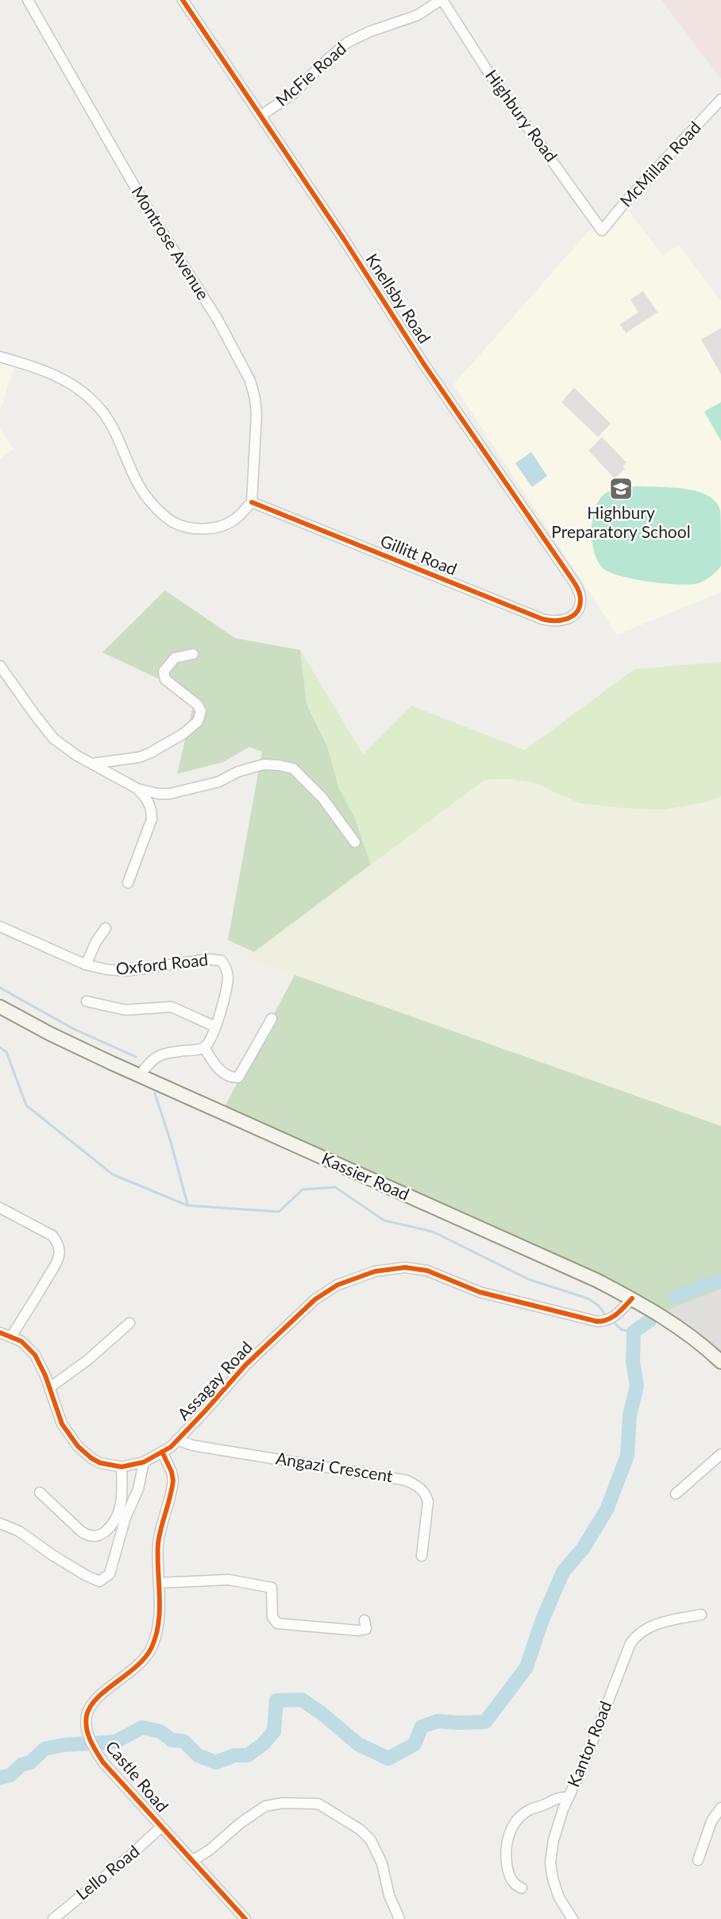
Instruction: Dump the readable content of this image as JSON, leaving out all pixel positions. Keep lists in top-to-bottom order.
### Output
{
  "streets": {
    "main road": ["Kassier Road"],
    "street": [
      "McFie Road",
      "Highbury Road",
      "McMillan Road",
      "Montrose Avenue",
      "Knellsby Road",
      "Gillitt Road",
      "Oxford Road",
      "Assagay Road",
      "Angazi Crescent",
      "Kantor Road",
      "Castle Road",
      "Lello Road"
    ]
  },
  "crossings": [
    ["McFie Road", "Highbury Road"],
    ["McFie Road", "Knellsby Road"],
    ["Highbury Road", "McMillan Road"],
    ["Montrose Avenue", "Gillitt Road"],
    ["Knellsby Road", "Gillitt Road"],
    ["Kassier Road", "Assagay Road"],
    ["Assagay Road", "Angazi Crescent"],
    ["Assagay Road", "Castle Road"],
    ["Castle Road", "Lello Road"]
  ],
  "places": {
    "school or university": ["Highbury Preparatory School"]
  }
}
